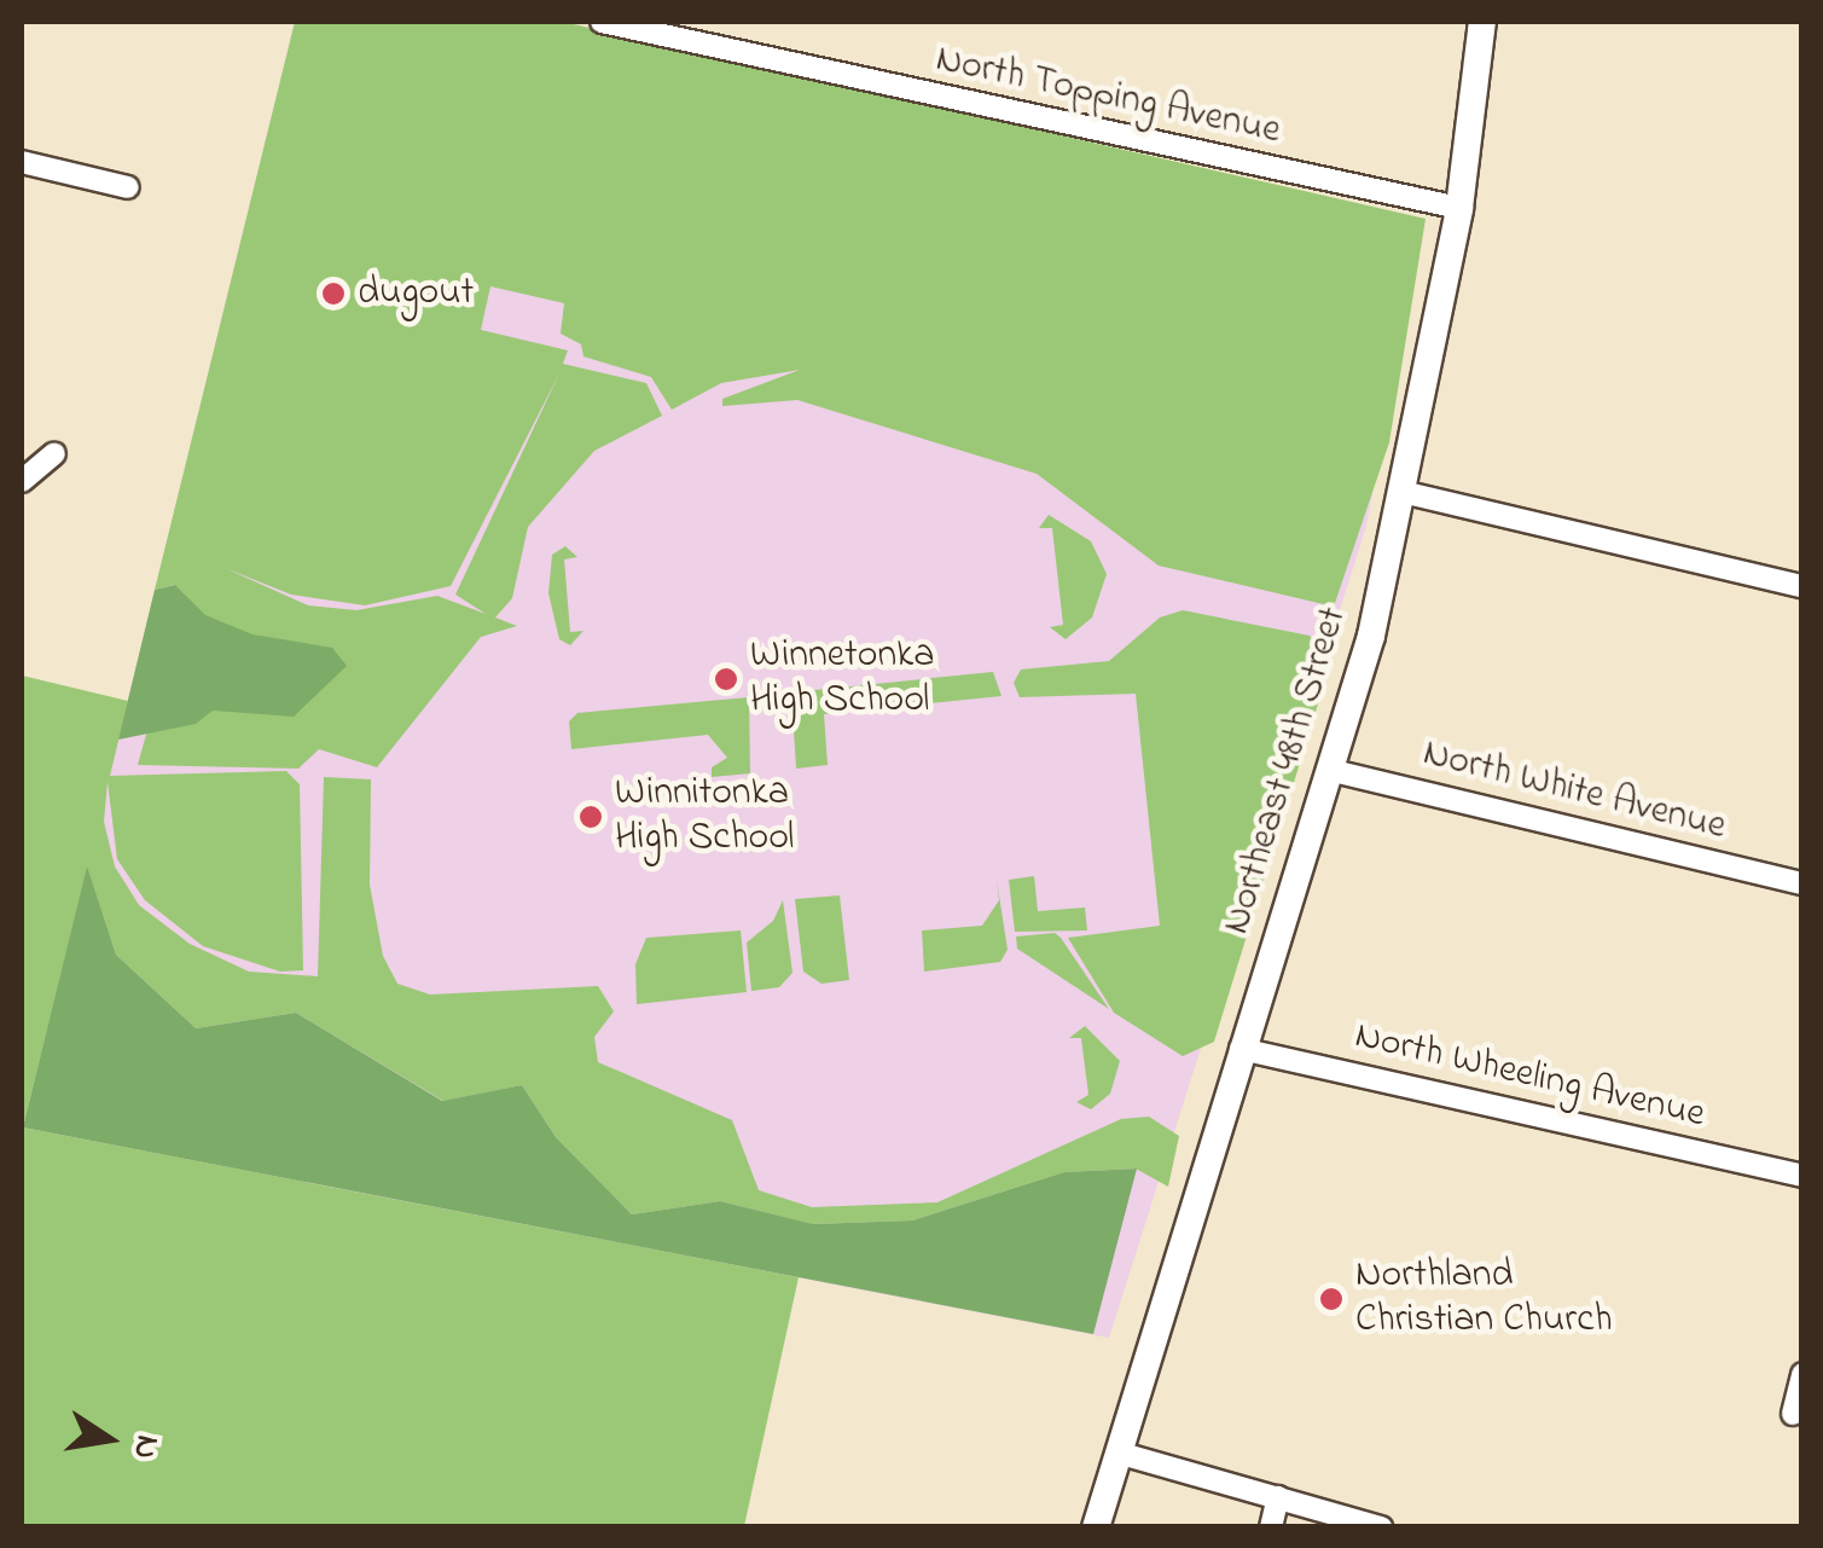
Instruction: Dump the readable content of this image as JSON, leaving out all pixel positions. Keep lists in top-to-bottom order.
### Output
{
  "streets": {
    "street": [
      "North Topping Avenue",
      "Northeast 48th Street",
      "North White Avenue",
      "North Wheeling Avenue"
    ]
  },
  "crossings": [
    ["North Topping Avenue", "Northeast 48th Street"],
    ["Northeast 48th Street", "North White Avenue"],
    ["Northeast 48th Street", "North Wheeling Avenue"]
  ],
  "places": [
    "dugout",
    "Winnetonka High School",
    "Winnitonka High School",
    "Northland Christian Church"
  ],
  "north": "right"
}
